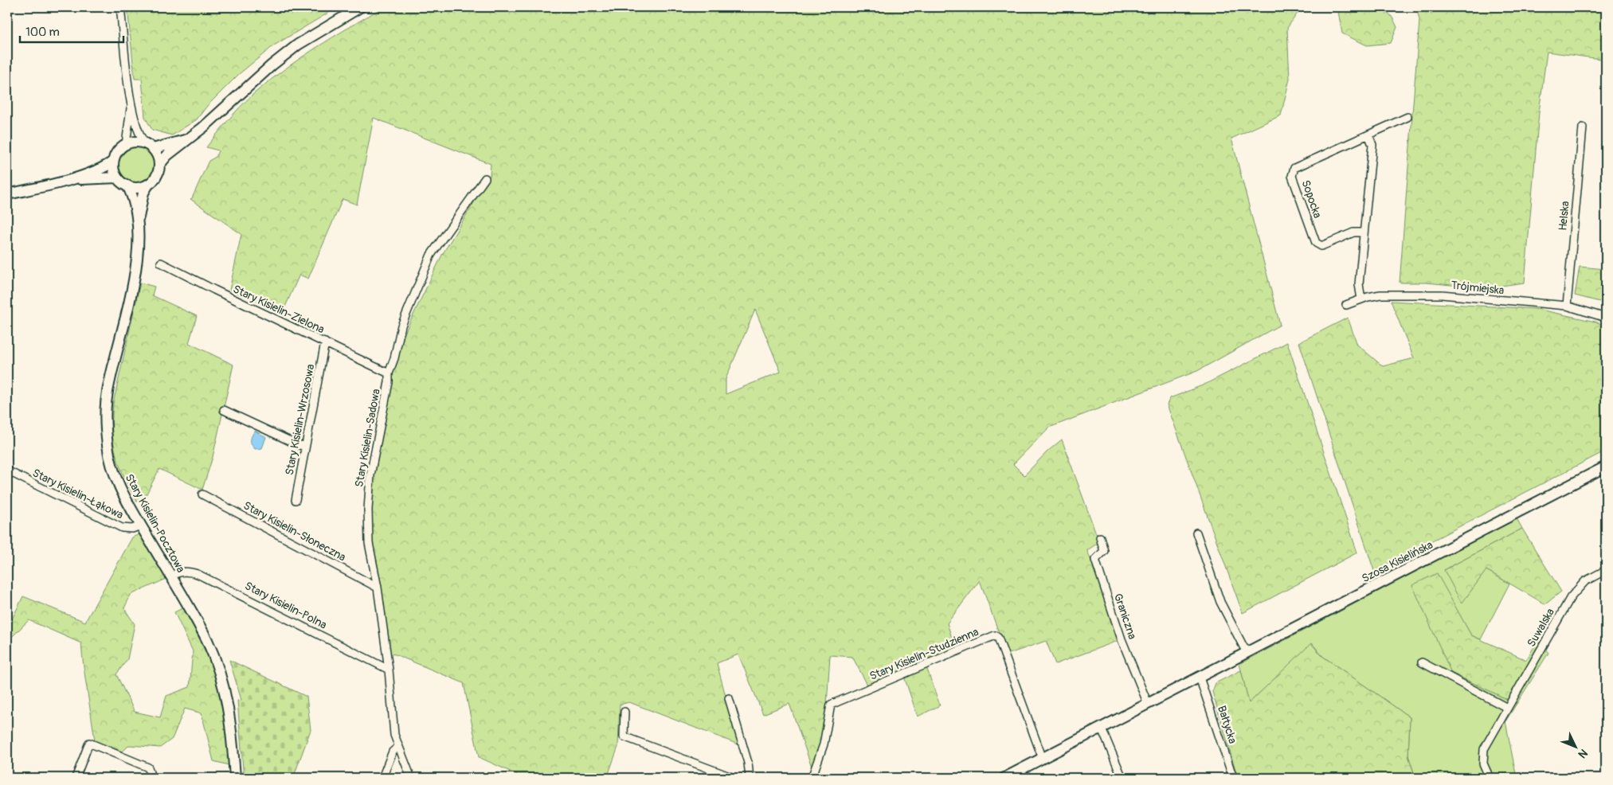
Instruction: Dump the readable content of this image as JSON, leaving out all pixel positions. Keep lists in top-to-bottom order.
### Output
{
  "streets": {
    "street": [
      "Sopocka",
      "Helska",
      "Trójmiejska",
      "Stary Kisielin-Zielona",
      "Stary Kisielin-Wrzosowa",
      "Stary Kisielin-Sadowa",
      "Stary Kisielin-Łąkowa",
      "Stary Kisielin-Pocztowa",
      "Stary Kisielin-Słoneczna",
      "Szosa Kisielińska",
      "Stary Kisielin-Polna",
      "Graniczna",
      "Suwalska",
      "Stary Kisielin-Studzienna",
      "Bałtycka"
    ]
  },
  "crossings": [
    ["Helska", "Trójmiejska"],
    ["Stary Kisielin-Zielona", "Stary Kisielin-Wrzosowa"],
    ["Stary Kisielin-Zielona", "Stary Kisielin-Sadowa"],
    ["Stary Kisielin-Sadowa", "Stary Kisielin-Słoneczna"],
    ["Stary Kisielin-Sadowa", "Stary Kisielin-Polna"],
    ["Stary Kisielin-Łąkowa", "Stary Kisielin-Pocztowa"],
    ["Stary Kisielin-Pocztowa", "Stary Kisielin-Polna"],
    ["Szosa Kisielińska", "Graniczna"],
    ["Szosa Kisielińska", "Stary Kisielin-Studzienna"],
    ["Szosa Kisielińska", "Bałtycka"]
  ],
  "scale_bar": "100 m",
  "north": "bottom right"
}
